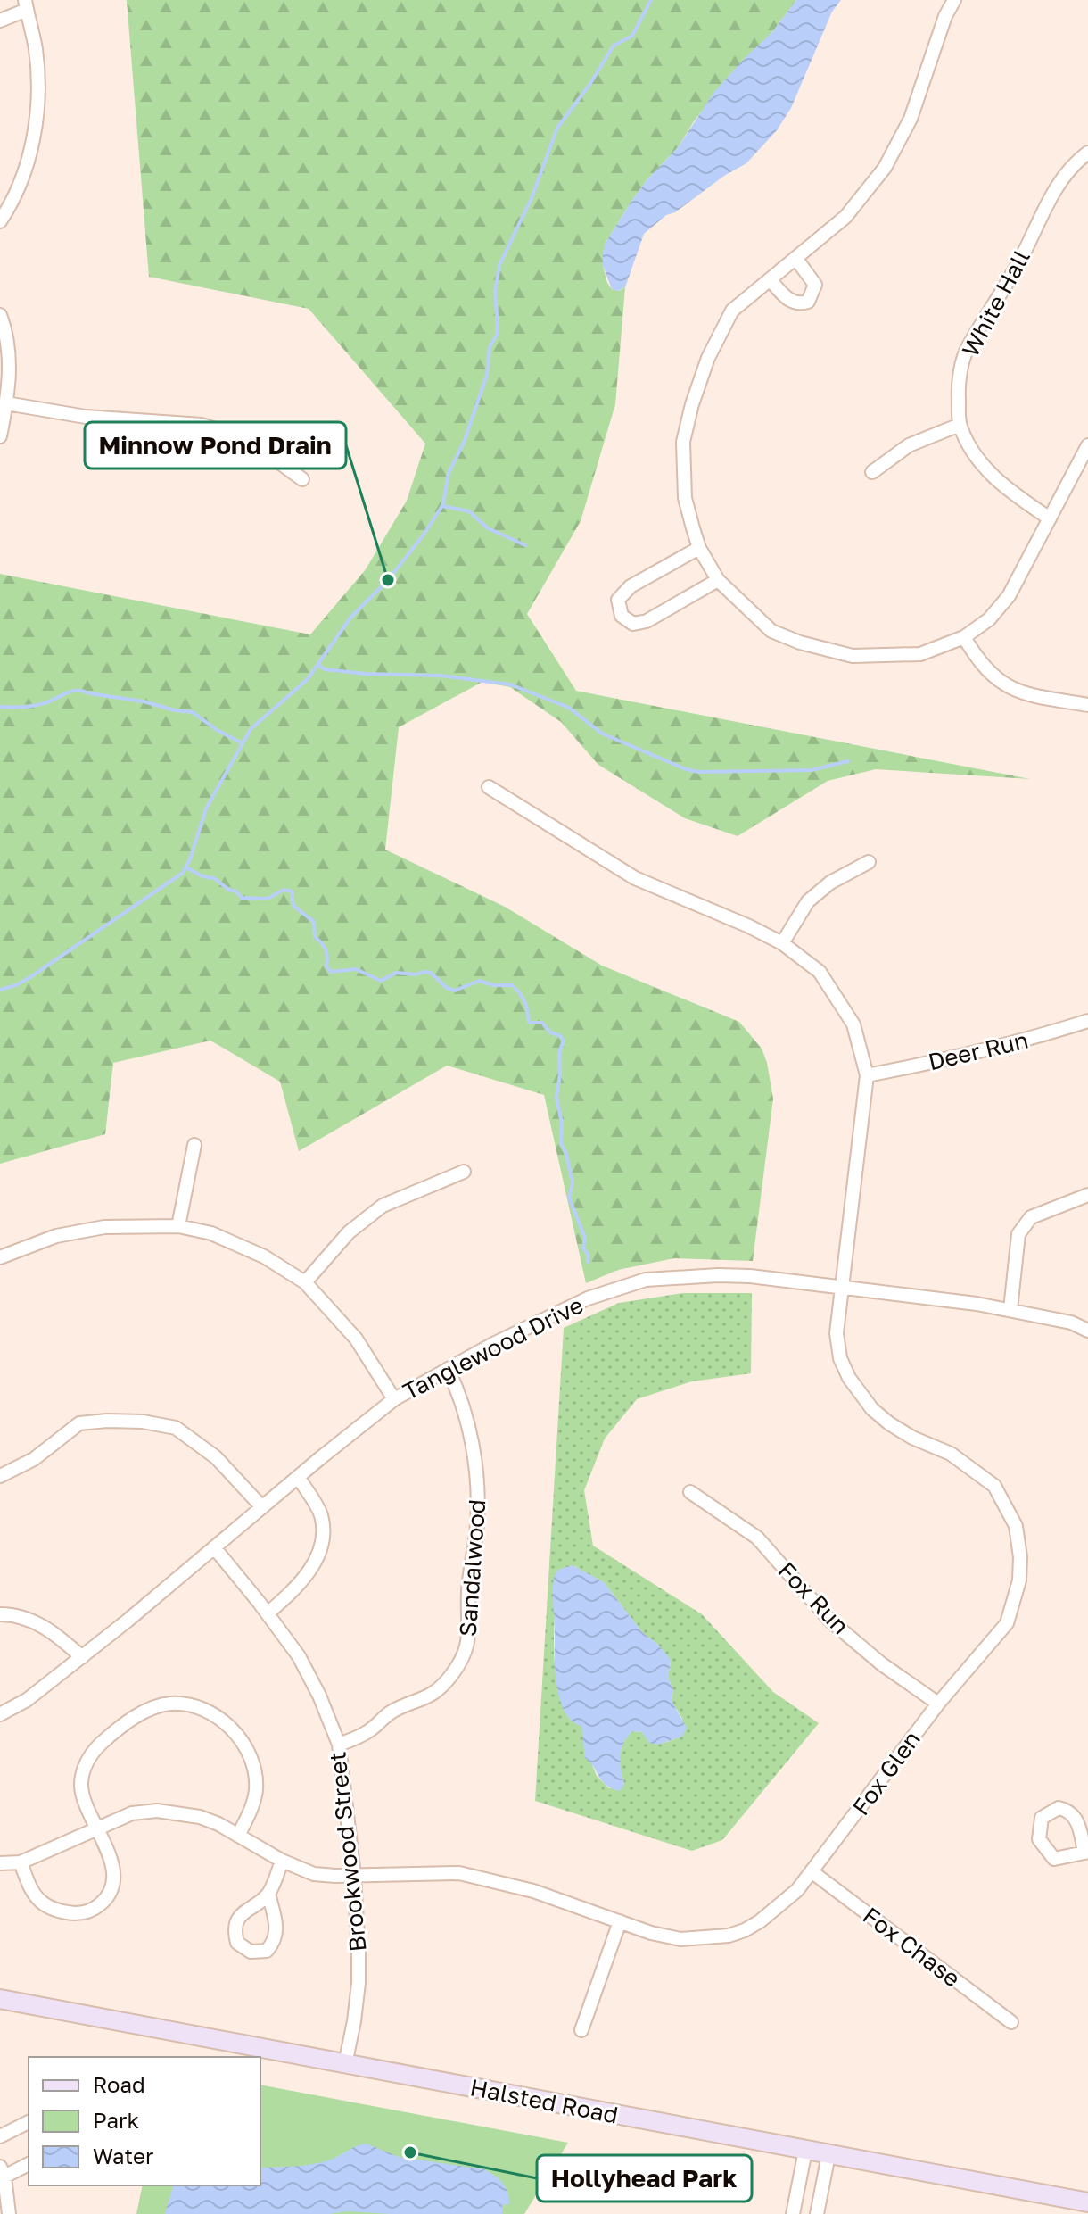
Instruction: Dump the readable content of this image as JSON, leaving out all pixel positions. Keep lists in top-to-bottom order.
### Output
{
  "streets": {
    "street": [
      "White Hall",
      "Deer Run",
      "Tanglewood Drive",
      "Sandalwood",
      "Fox Run",
      "Fox Glen",
      "Brookwood Street",
      "Fox Chase",
      "Halsted Road"
    ]
  },
  "crossings": [
    ["Deer Run", "Fox Glen"],
    ["Tanglewood Drive", "Sandalwood"],
    ["Tanglewood Drive", "Fox Glen"],
    ["Tanglewood Drive", "Brookwood Street"],
    ["Sandalwood", "Brookwood Street"],
    ["Fox Run", "Fox Glen"],
    ["Fox Glen", "Brookwood Street"],
    ["Fox Glen", "Fox Chase"],
    ["Brookwood Street", "Halsted Road"]
  ],
  "places": ["Minnow Pond Drain", "Hollyhead Park"],
  "legend": ["Road", "Park", "Water"]
}
